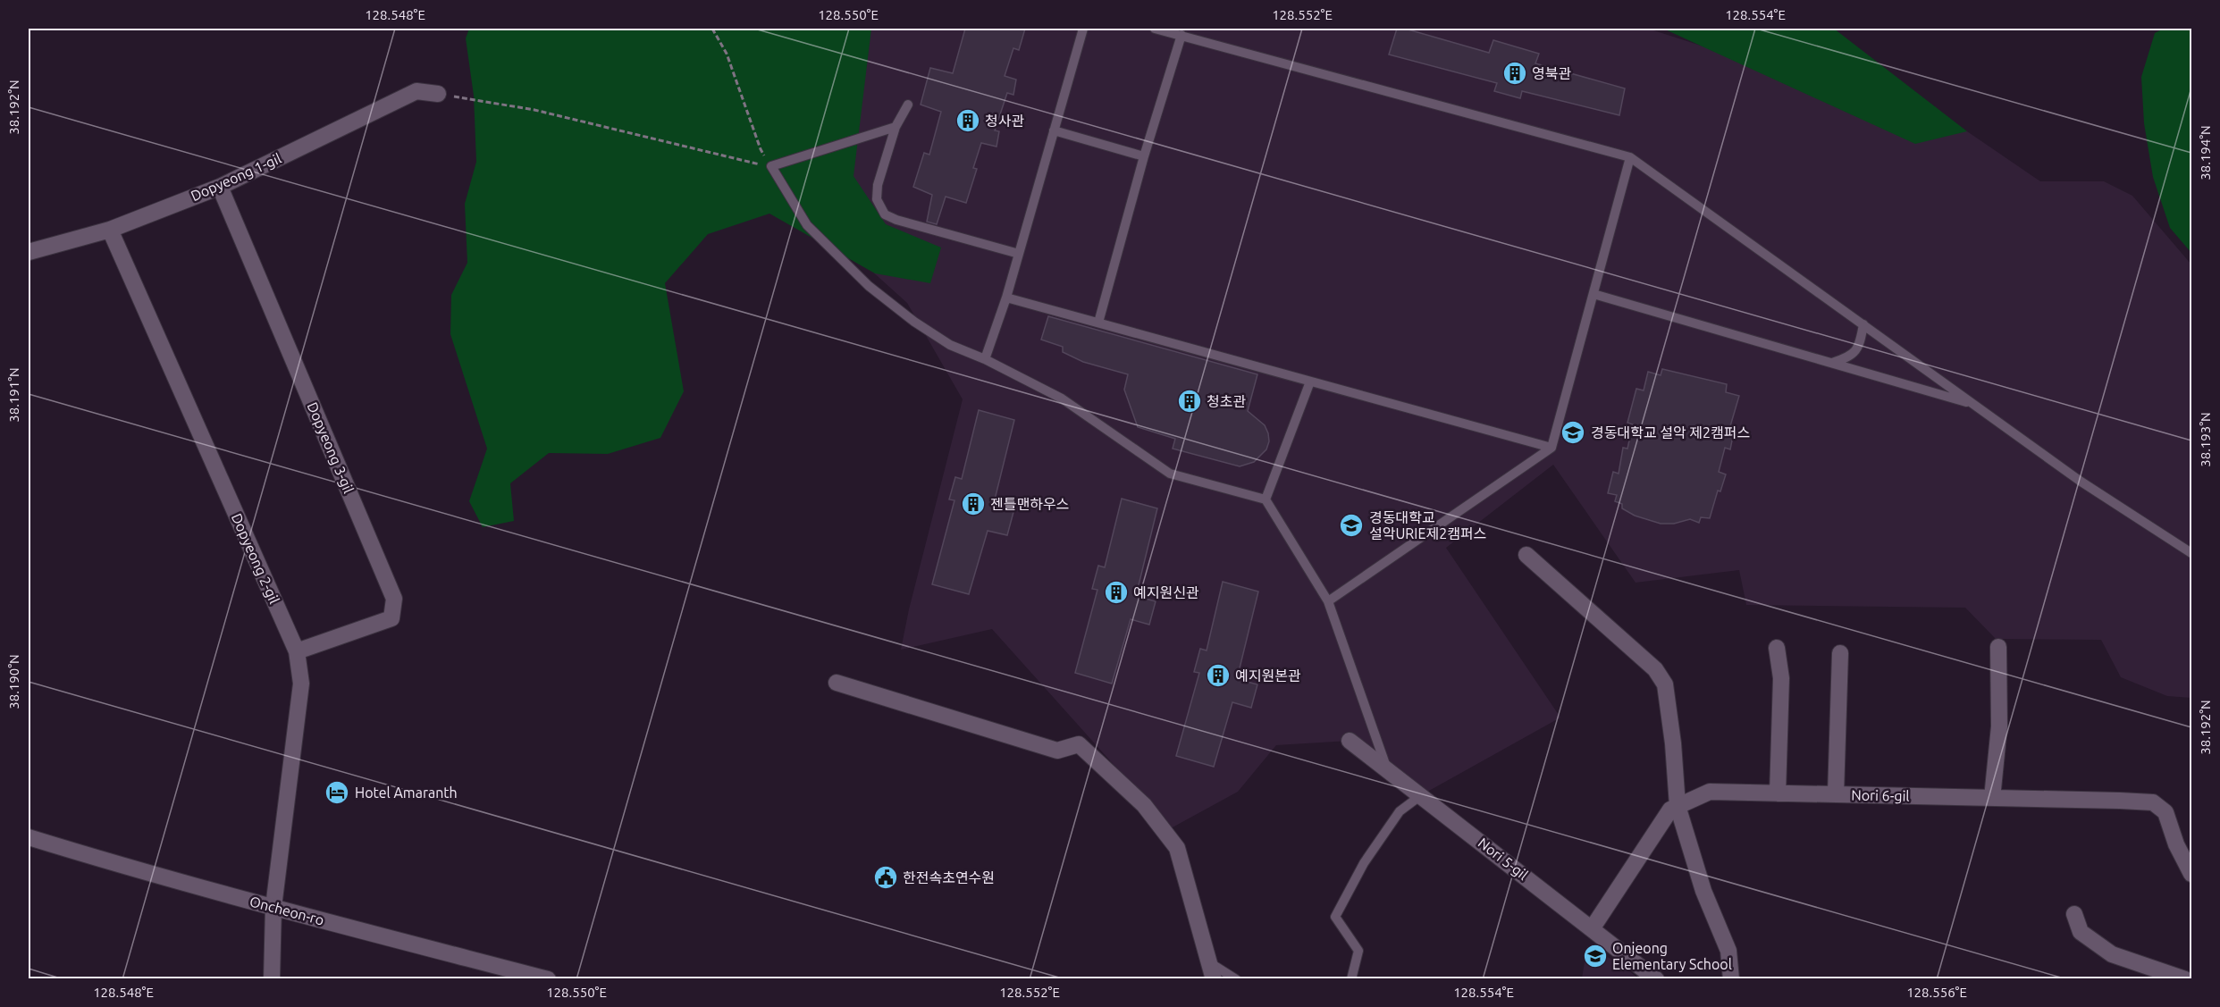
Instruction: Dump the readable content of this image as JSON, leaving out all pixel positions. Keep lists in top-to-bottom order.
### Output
{
  "streets": {
    "street": [
      "Dopyeong 1-gil",
      "Dopyeong 3-gil",
      "Dopyeong 2-gil",
      "Nori 6-gil",
      "Nori 5-gil",
      "Oncheon-ro"
    ]
  },
  "crossings": [
    ["Dopyeong 1-gil", "Dopyeong 3-gil"],
    ["Dopyeong 1-gil", "Dopyeong 2-gil"],
    ["Dopyeong 3-gil", "Dopyeong 2-gil"],
    ["Dopyeong 2-gil", "Oncheon-ro"],
    ["Nori 6-gil", "Nori 5-gil"]
  ],
  "places": {
    "building": [
      "영북관",
      "청사관",
      "청초관",
      "젠틀맨하우스",
      "예지원신관",
      "예지원본관"
    ],
    "school or university": ["경동대학교 설악 제2캠퍼스", "경동대학교 설악URIE제2캠퍼스", "Onjeong Elementary School"],
    "hotel": ["Hotel Amaranth"],
    "public building": ["한전속초연수원"]
  },
  "coordinates": [
    "128.548°E",
    "128.550°E",
    "128.552°E",
    "128.554°E",
    "38.192°N",
    "38.194°N",
    "38.191°N",
    "38.193°N",
    "38.190°N",
    "128.556°E"
  ]
}
